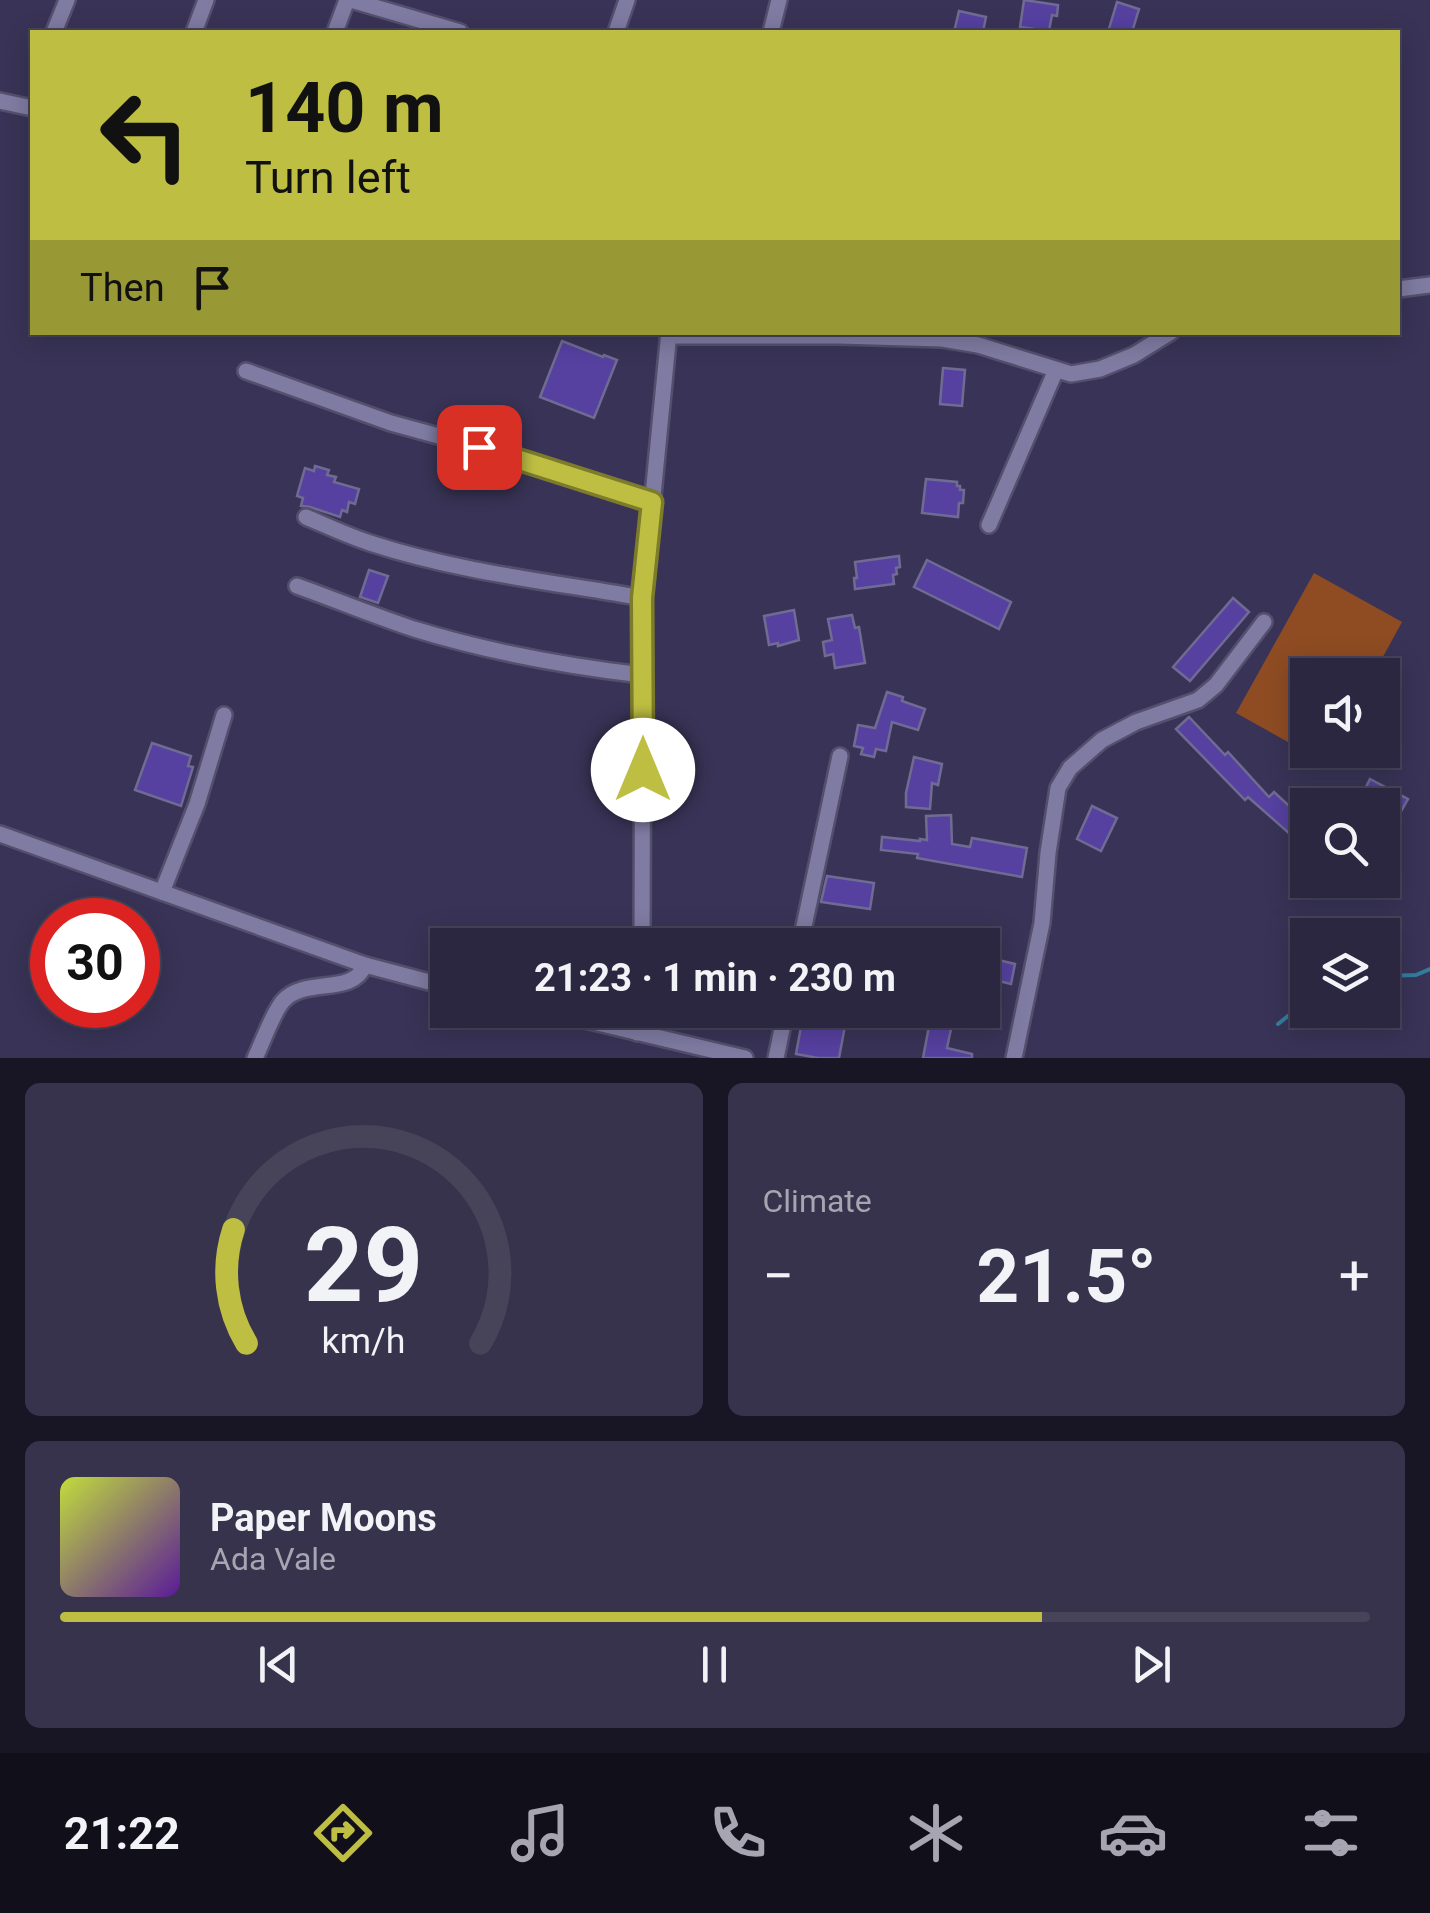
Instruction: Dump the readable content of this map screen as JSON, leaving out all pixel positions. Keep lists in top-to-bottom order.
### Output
{
  "page": {
    "turn": ["140 m", "Turn left"],
    "then": "Then",
    "limit": "30",
    "trip": "21:23 · 1 min · 230 m",
    "tile": "Climate",
    "heat": ["−", "21.5°", "+"],
    "song": ["Paper Moons", "Ada Vale"],
    "tabs": "21:22",
    "gauge": ["29", "km/h"]
  }
}
